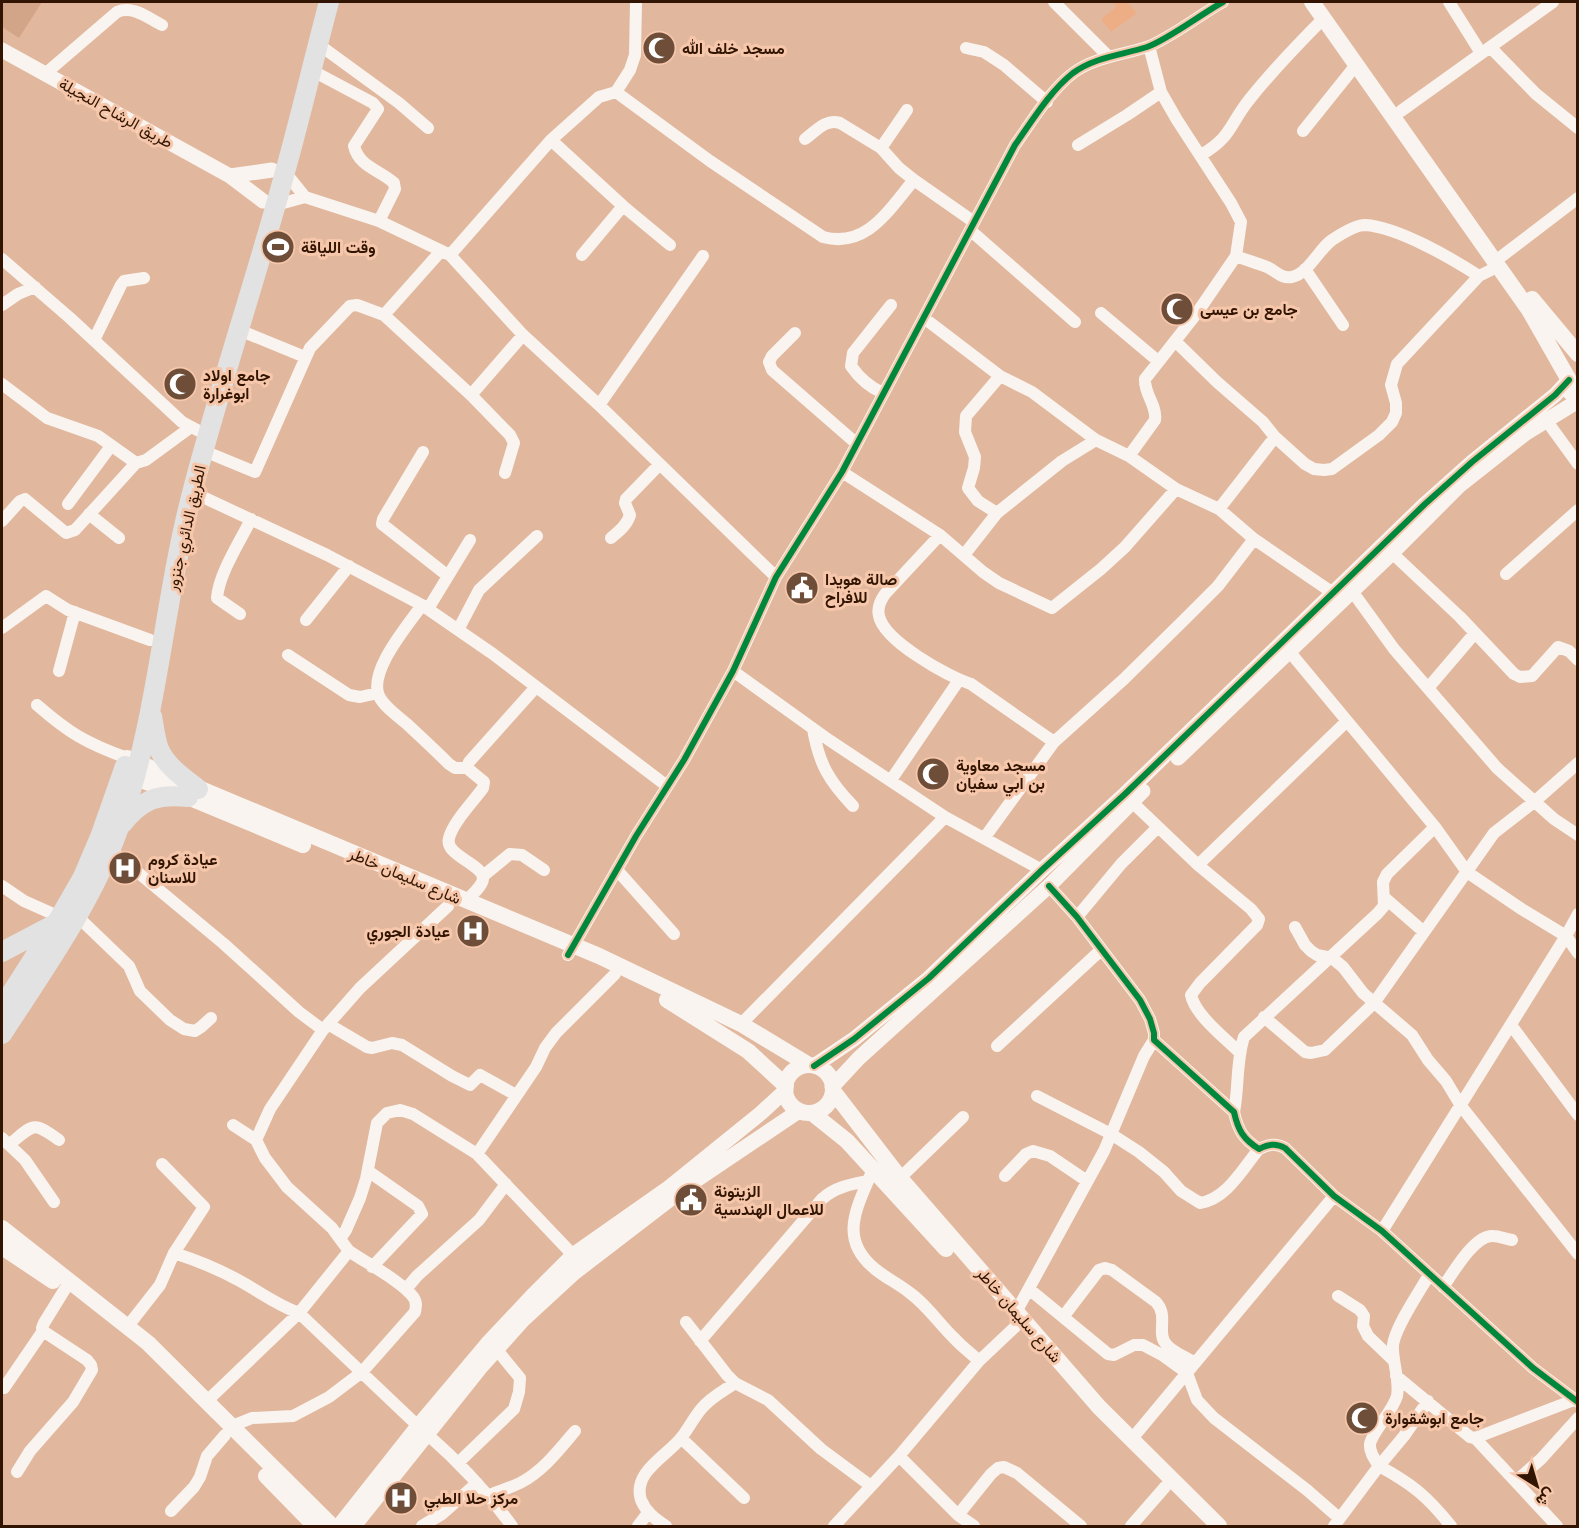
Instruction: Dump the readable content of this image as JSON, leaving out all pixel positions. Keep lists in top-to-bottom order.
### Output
{
  "streets": {
    "main road": ["الطريق الدائري جنزور", "شارع سليمان خاطر"],
    "street": ["طريق الرشاح النجيلة"]
  },
  "crossings": [
    ["طريق الرشاح النجيلة", "الطريق الدائري جنزور"],
    ["الطريق الدائري جنزور", "شارع سليمان خاطر"]
  ],
  "places": {
    "mosque": [
      "مسجد خلف الله",
      "جامع بن عيسى",
      "جامع اولاد ابوغرارة",
      "مسجد معاوية بن ابي سفيان",
      "جامع ابوشقوارة"
    ],
    "sports": ["وقت اللياقة"],
    "public building": ["صالة هويدا للافراح", "الزيتونة للاعمال الهندسية"],
    "hospital": ["عيادة كروم للاسنان", "عيادة الجوري", "مركز حلا الطبي"]
  },
  "north": "bottom right"
}
